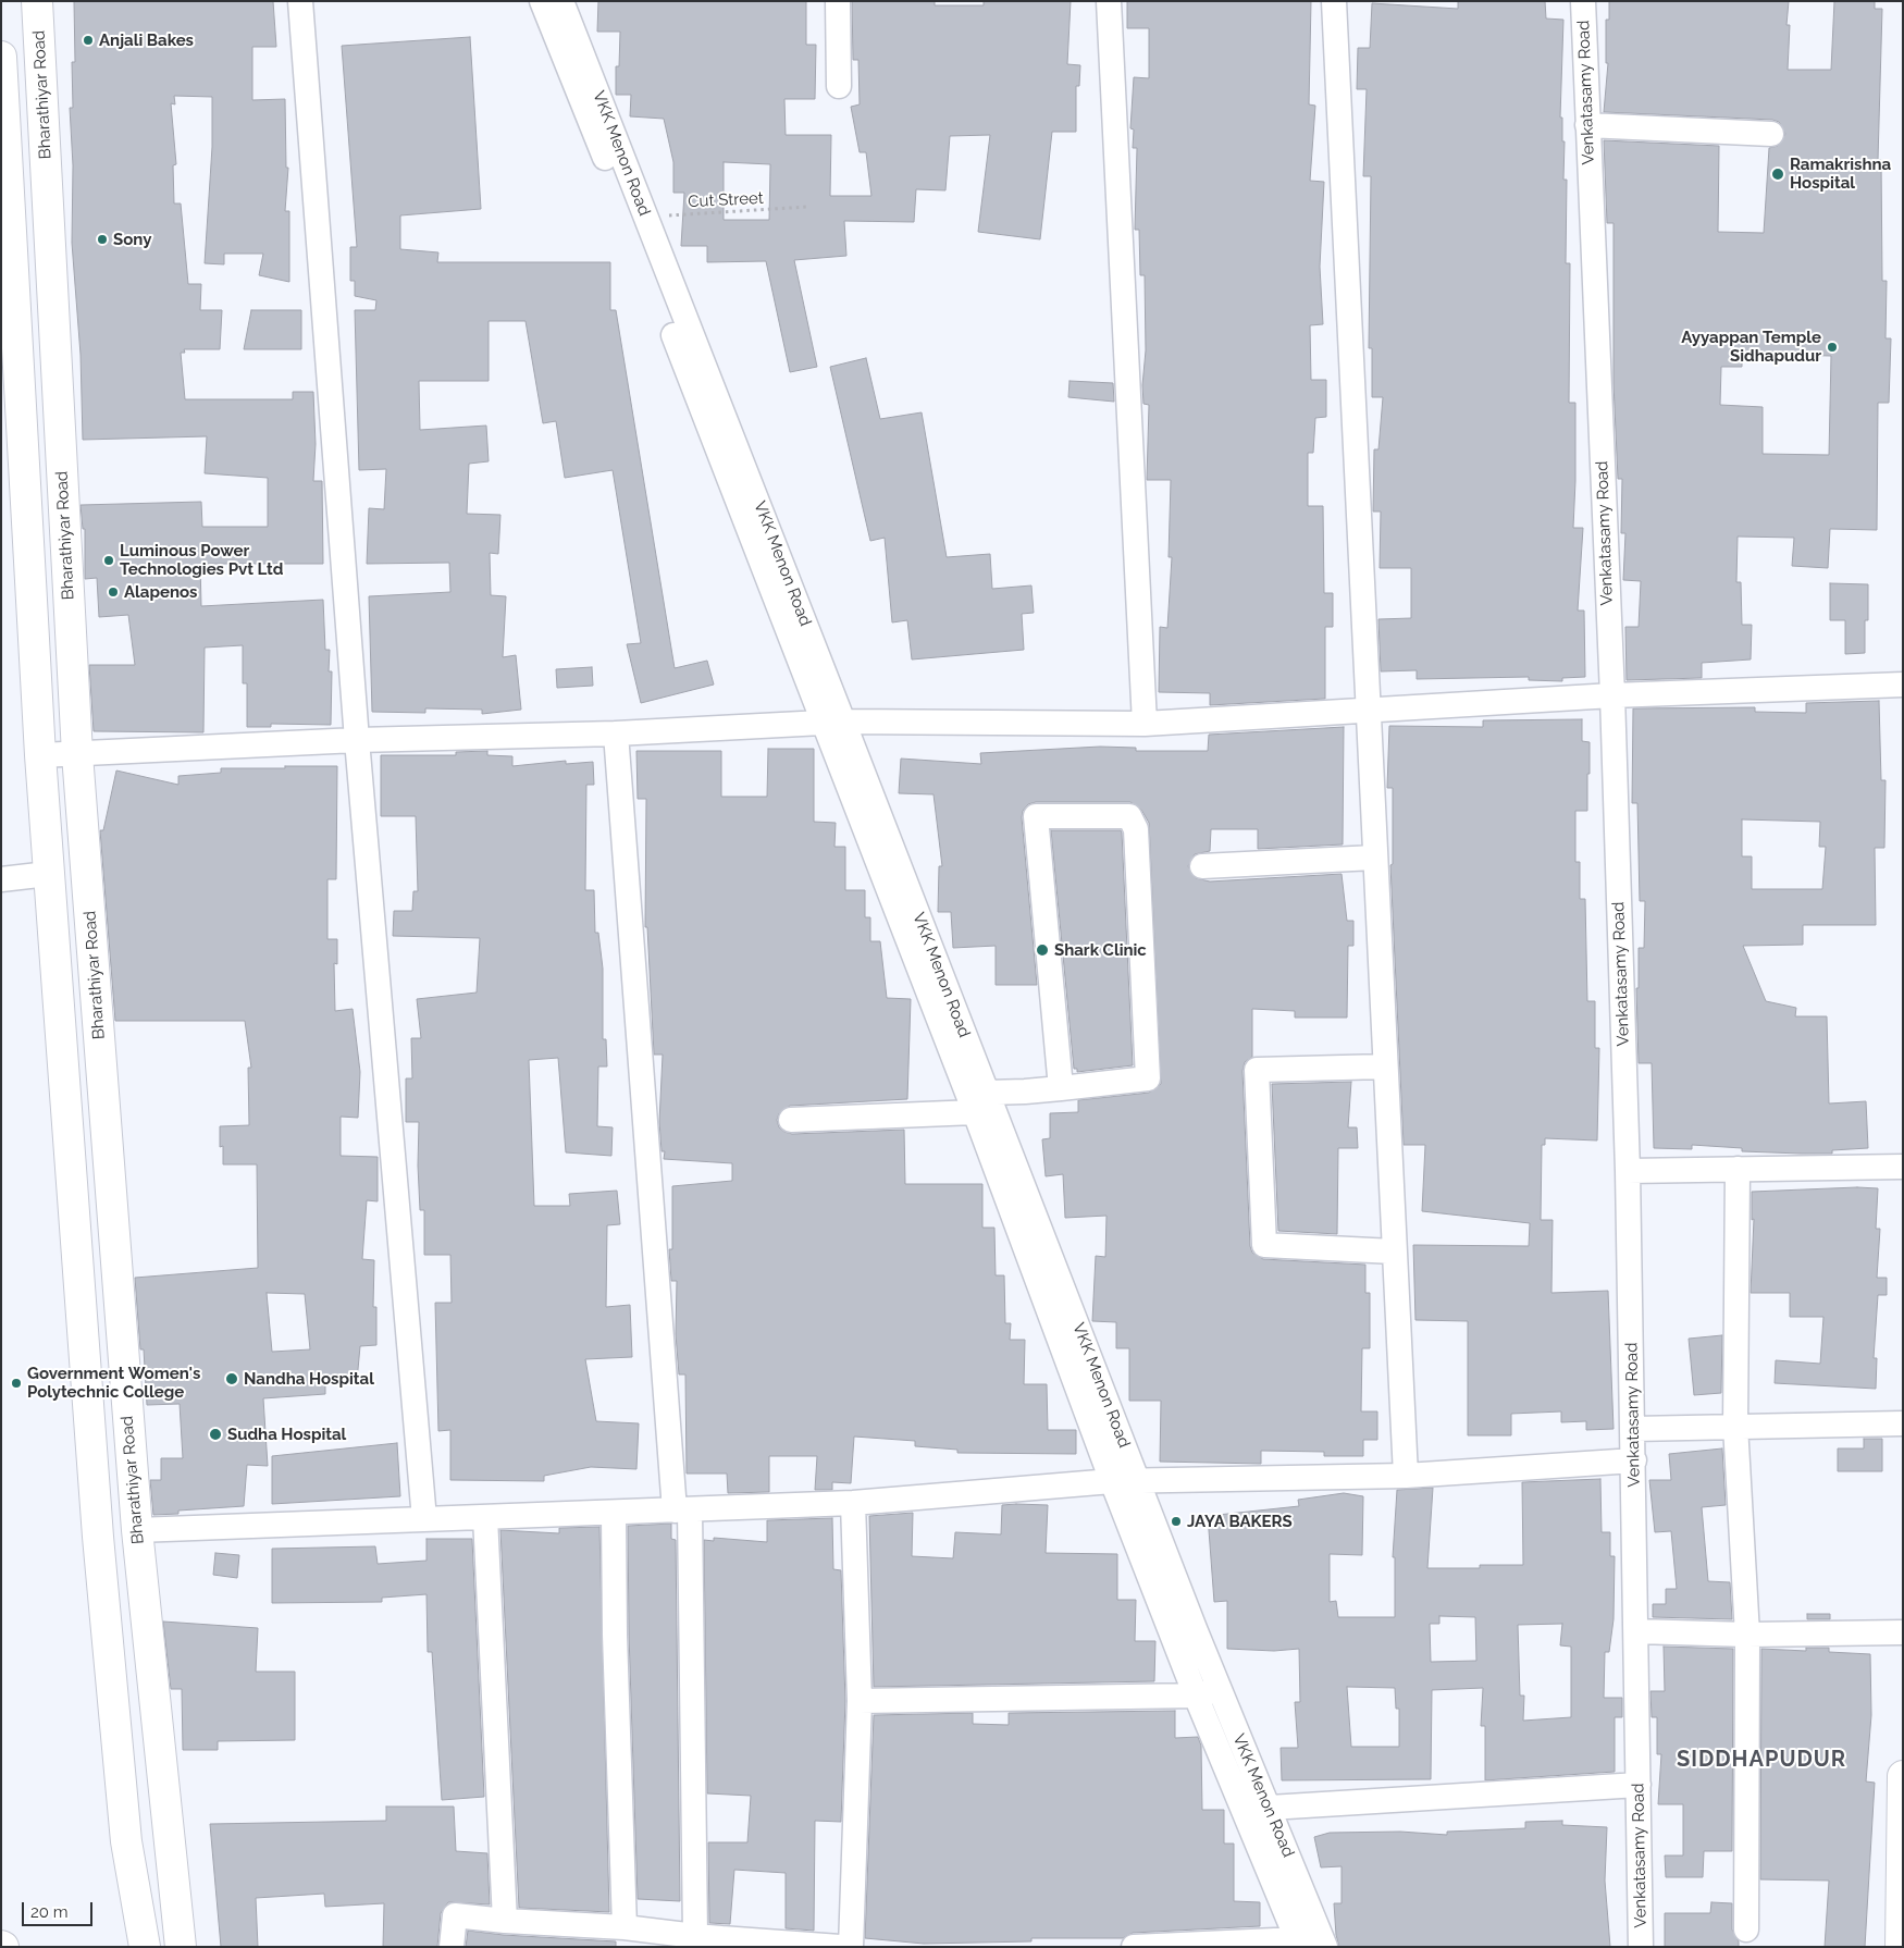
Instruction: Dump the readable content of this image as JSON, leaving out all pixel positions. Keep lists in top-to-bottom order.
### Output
{
  "streets": {
    "main road": ["Bharathiyar Road"],
    "street": ["Venkatasamy Road", "VKK Menon Road"],
    "path": ["Cut Street"]
  },
  "crossings": [
    ["VKK Menon Road", "Cut Street"]
  ],
  "districts": ["SIDDHAPUDUR"],
  "places": [
    "Anjali Bakes",
    "Ramakrishna Hospital",
    "Sony",
    "Ayyappan Temple Sidhapudur",
    "Luminous Power Technologies Pvt Ltd",
    "Alapenos",
    "Shark Clinic",
    "Nandha Hospital",
    "Government Women's Polytechnic College",
    "Sudha Hospital",
    "JAYA BAKERS"
  ],
  "scale_bar": "20 m"
}
